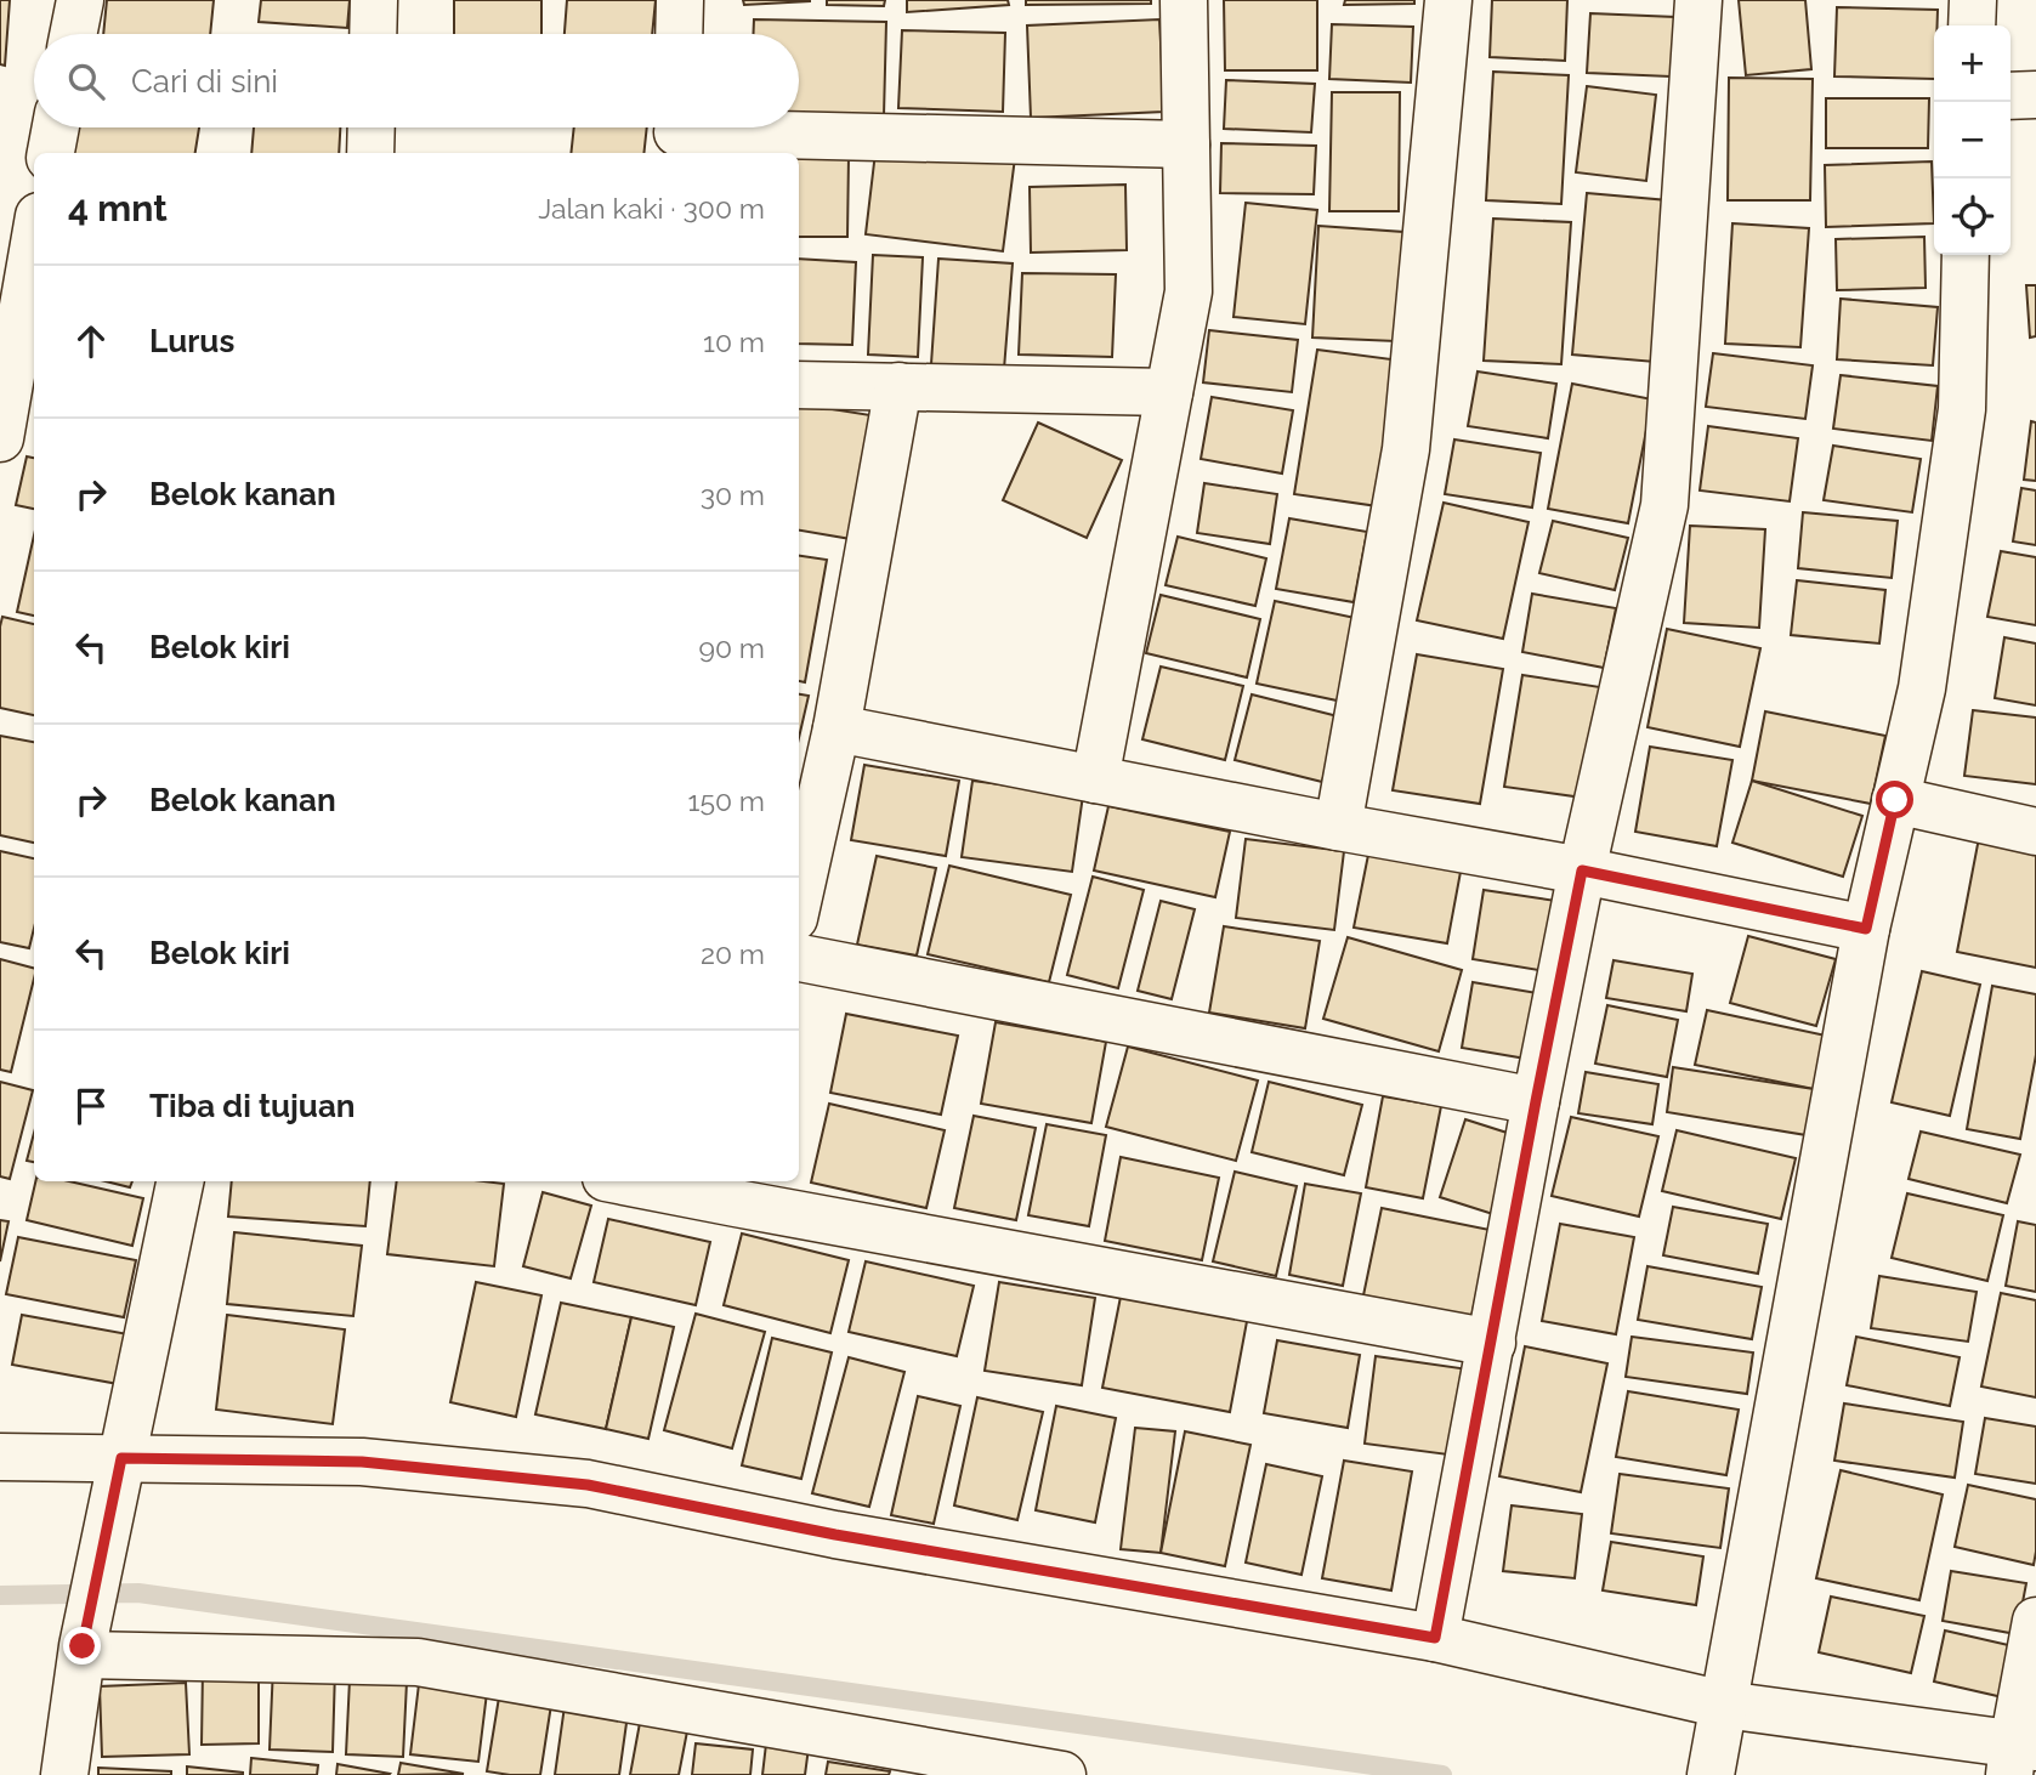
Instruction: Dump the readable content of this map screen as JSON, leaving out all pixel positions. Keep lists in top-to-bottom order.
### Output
{
  "page": {
    "map_buttons": ["+", "−"],
    "search": "Cari di sini",
    "heading": ["4 mnt", "Jalan kaki · 300 m"],
    "list": [
      ["Lurus", "10 m"],
      ["Belok kanan", "30 m"],
      ["Belok kiri", "90 m"],
      ["Belok kanan", "150 m"],
      ["Belok kiri", "20 m"],
      "Tiba di tujuan"
    ]
  }
}
